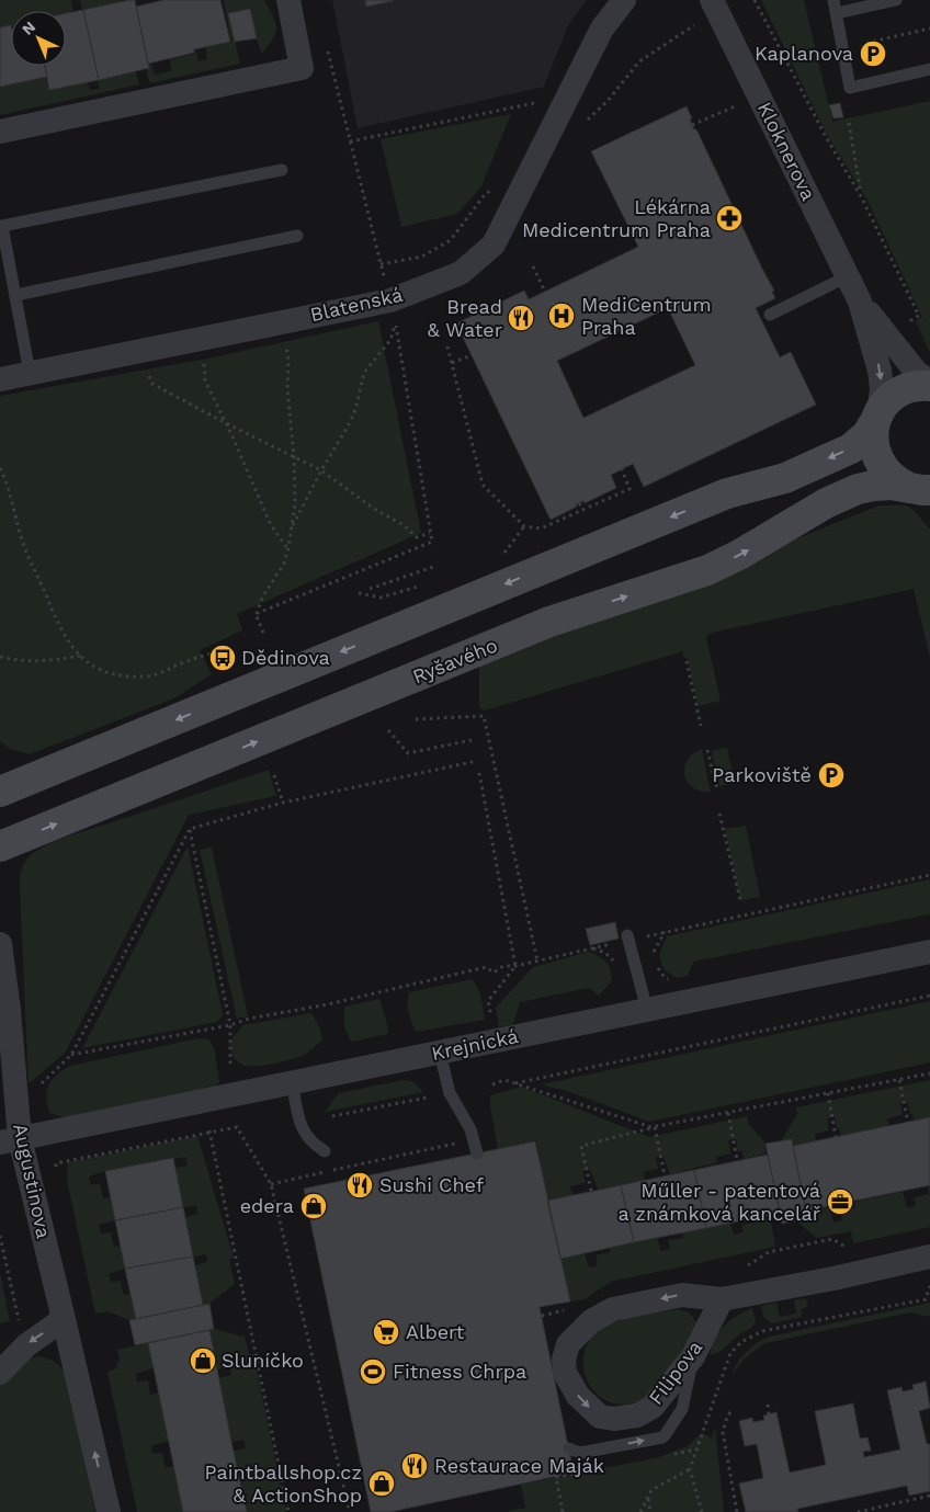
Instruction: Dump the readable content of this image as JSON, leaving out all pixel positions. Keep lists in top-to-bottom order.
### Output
{
  "streets": {
    "main road": ["Ryšavého"],
    "street": [
      "Kloknerova",
      "Blatenská",
      "Krejnická",
      "Augustinova",
      "Filipova"
    ]
  },
  "crossings": [
    ["Kloknerova", "Ryšavého"],
    ["Krejnická", "Augustinova"]
  ],
  "places": {
    "parking": ["Kaplanova", "Parkoviště"],
    "pharmacy": ["Lékárna Medicentrum Praha"],
    "hospital": ["MediCentrum Praha"],
    "restaurant": ["Bread & Water", "Sushi Chef", "Restaurace Maják"],
    "bus stop": ["Dědinova"],
    "office": ["Műller - patentová a známková kancelář"],
    "shop": ["edera", "Sluníčko", "Paintballshop.cz & ActionShop"],
    "supermarket": ["Albert"],
    "sports": ["Fitness Chrpa"]
  },
  "north": "top left"
}
